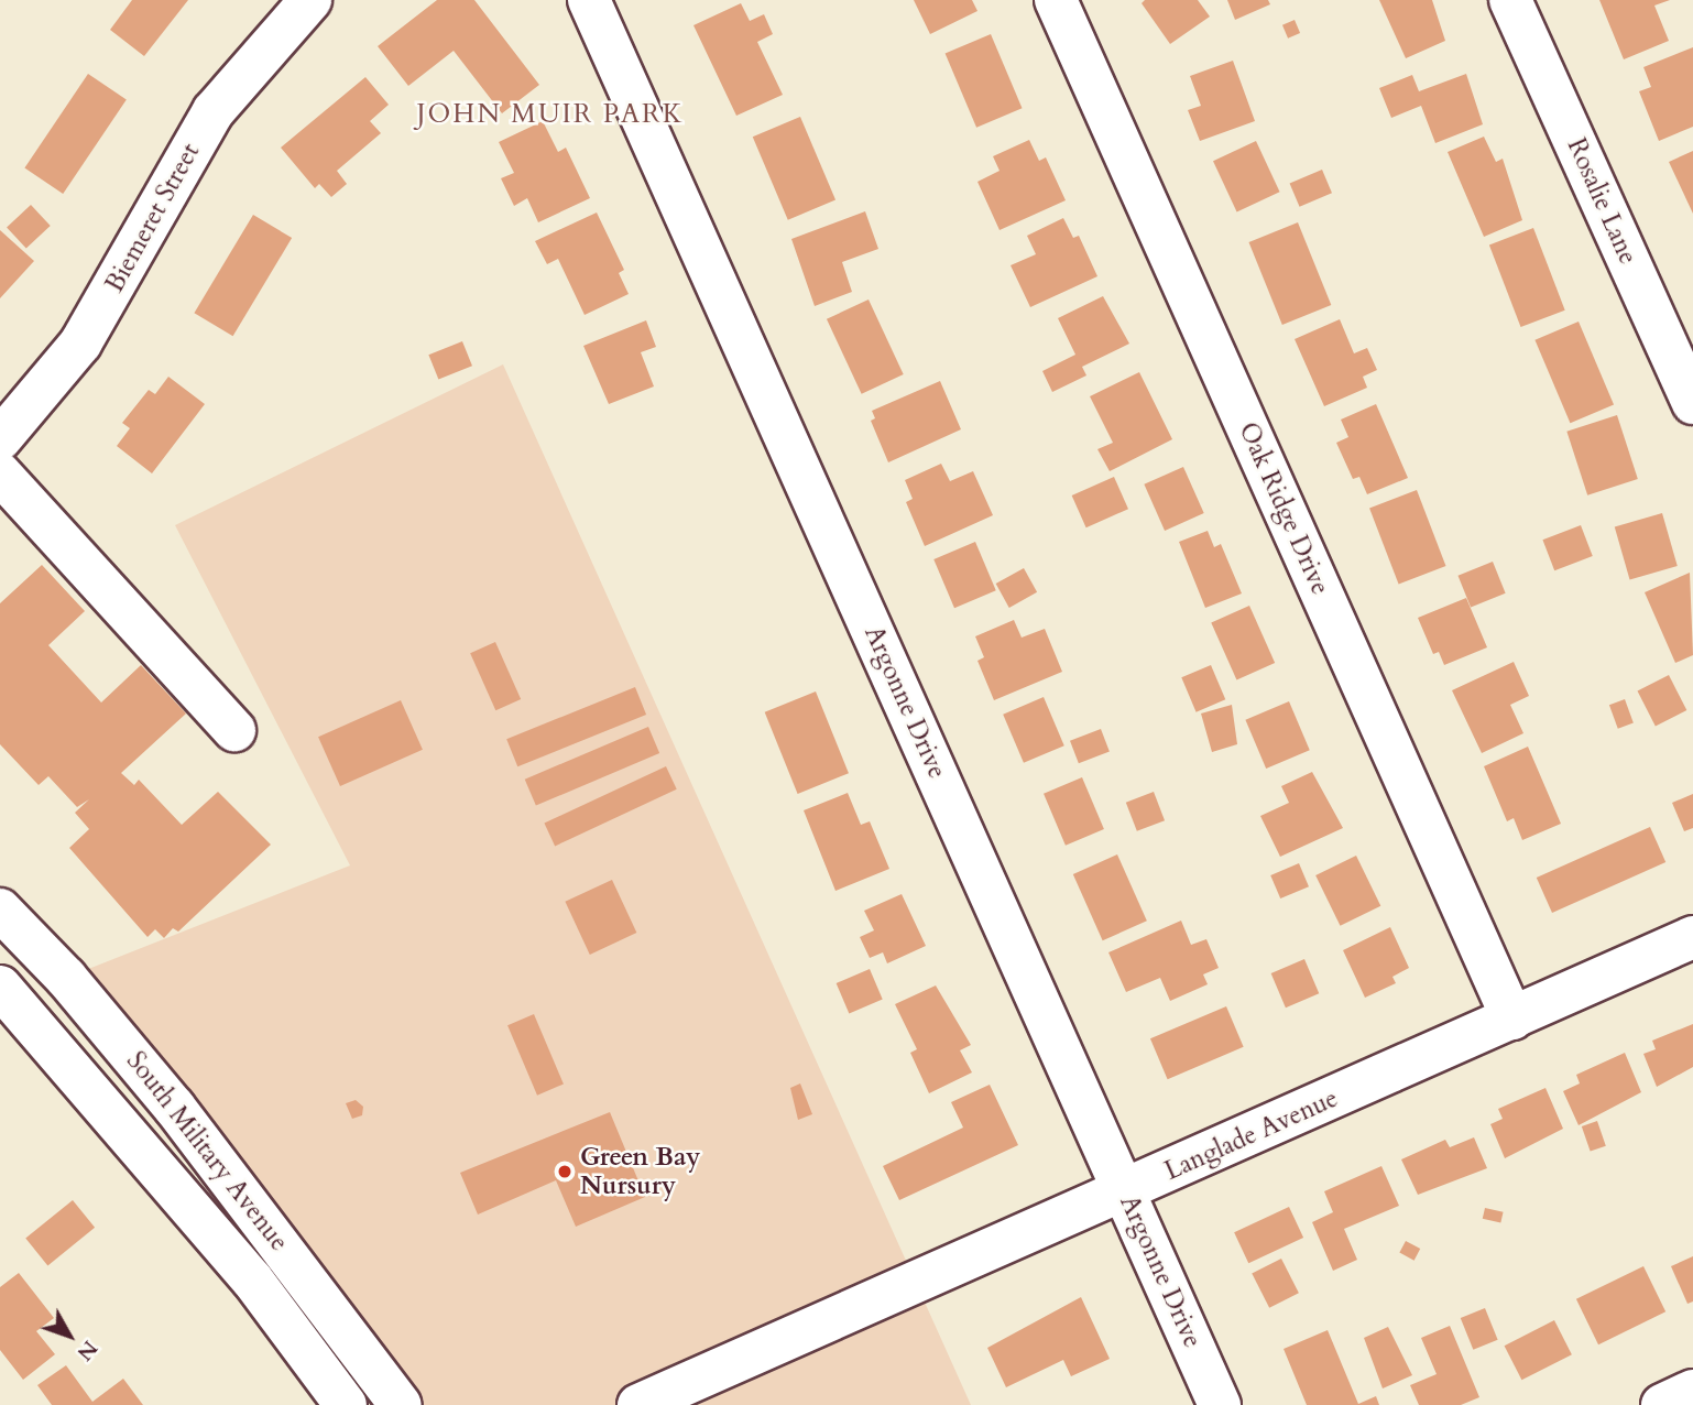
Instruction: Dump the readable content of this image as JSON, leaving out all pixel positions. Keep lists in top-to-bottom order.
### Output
{
  "streets": {
    "street": [
      "Rosalie Lane",
      "Biemeret Street",
      "Oak Ridge Drive",
      "Argonne Drive",
      "Langlade Avenue",
      "South Military Avenue"
    ]
  },
  "crossings": [
    ["Oak Ridge Drive", "Langlade Avenue"],
    ["Argonne Drive", "Langlade Avenue"]
  ],
  "districts": ["JOHN MUIR PARK"],
  "places": ["Green Bay Nursury"],
  "north": "bottom right"
}
